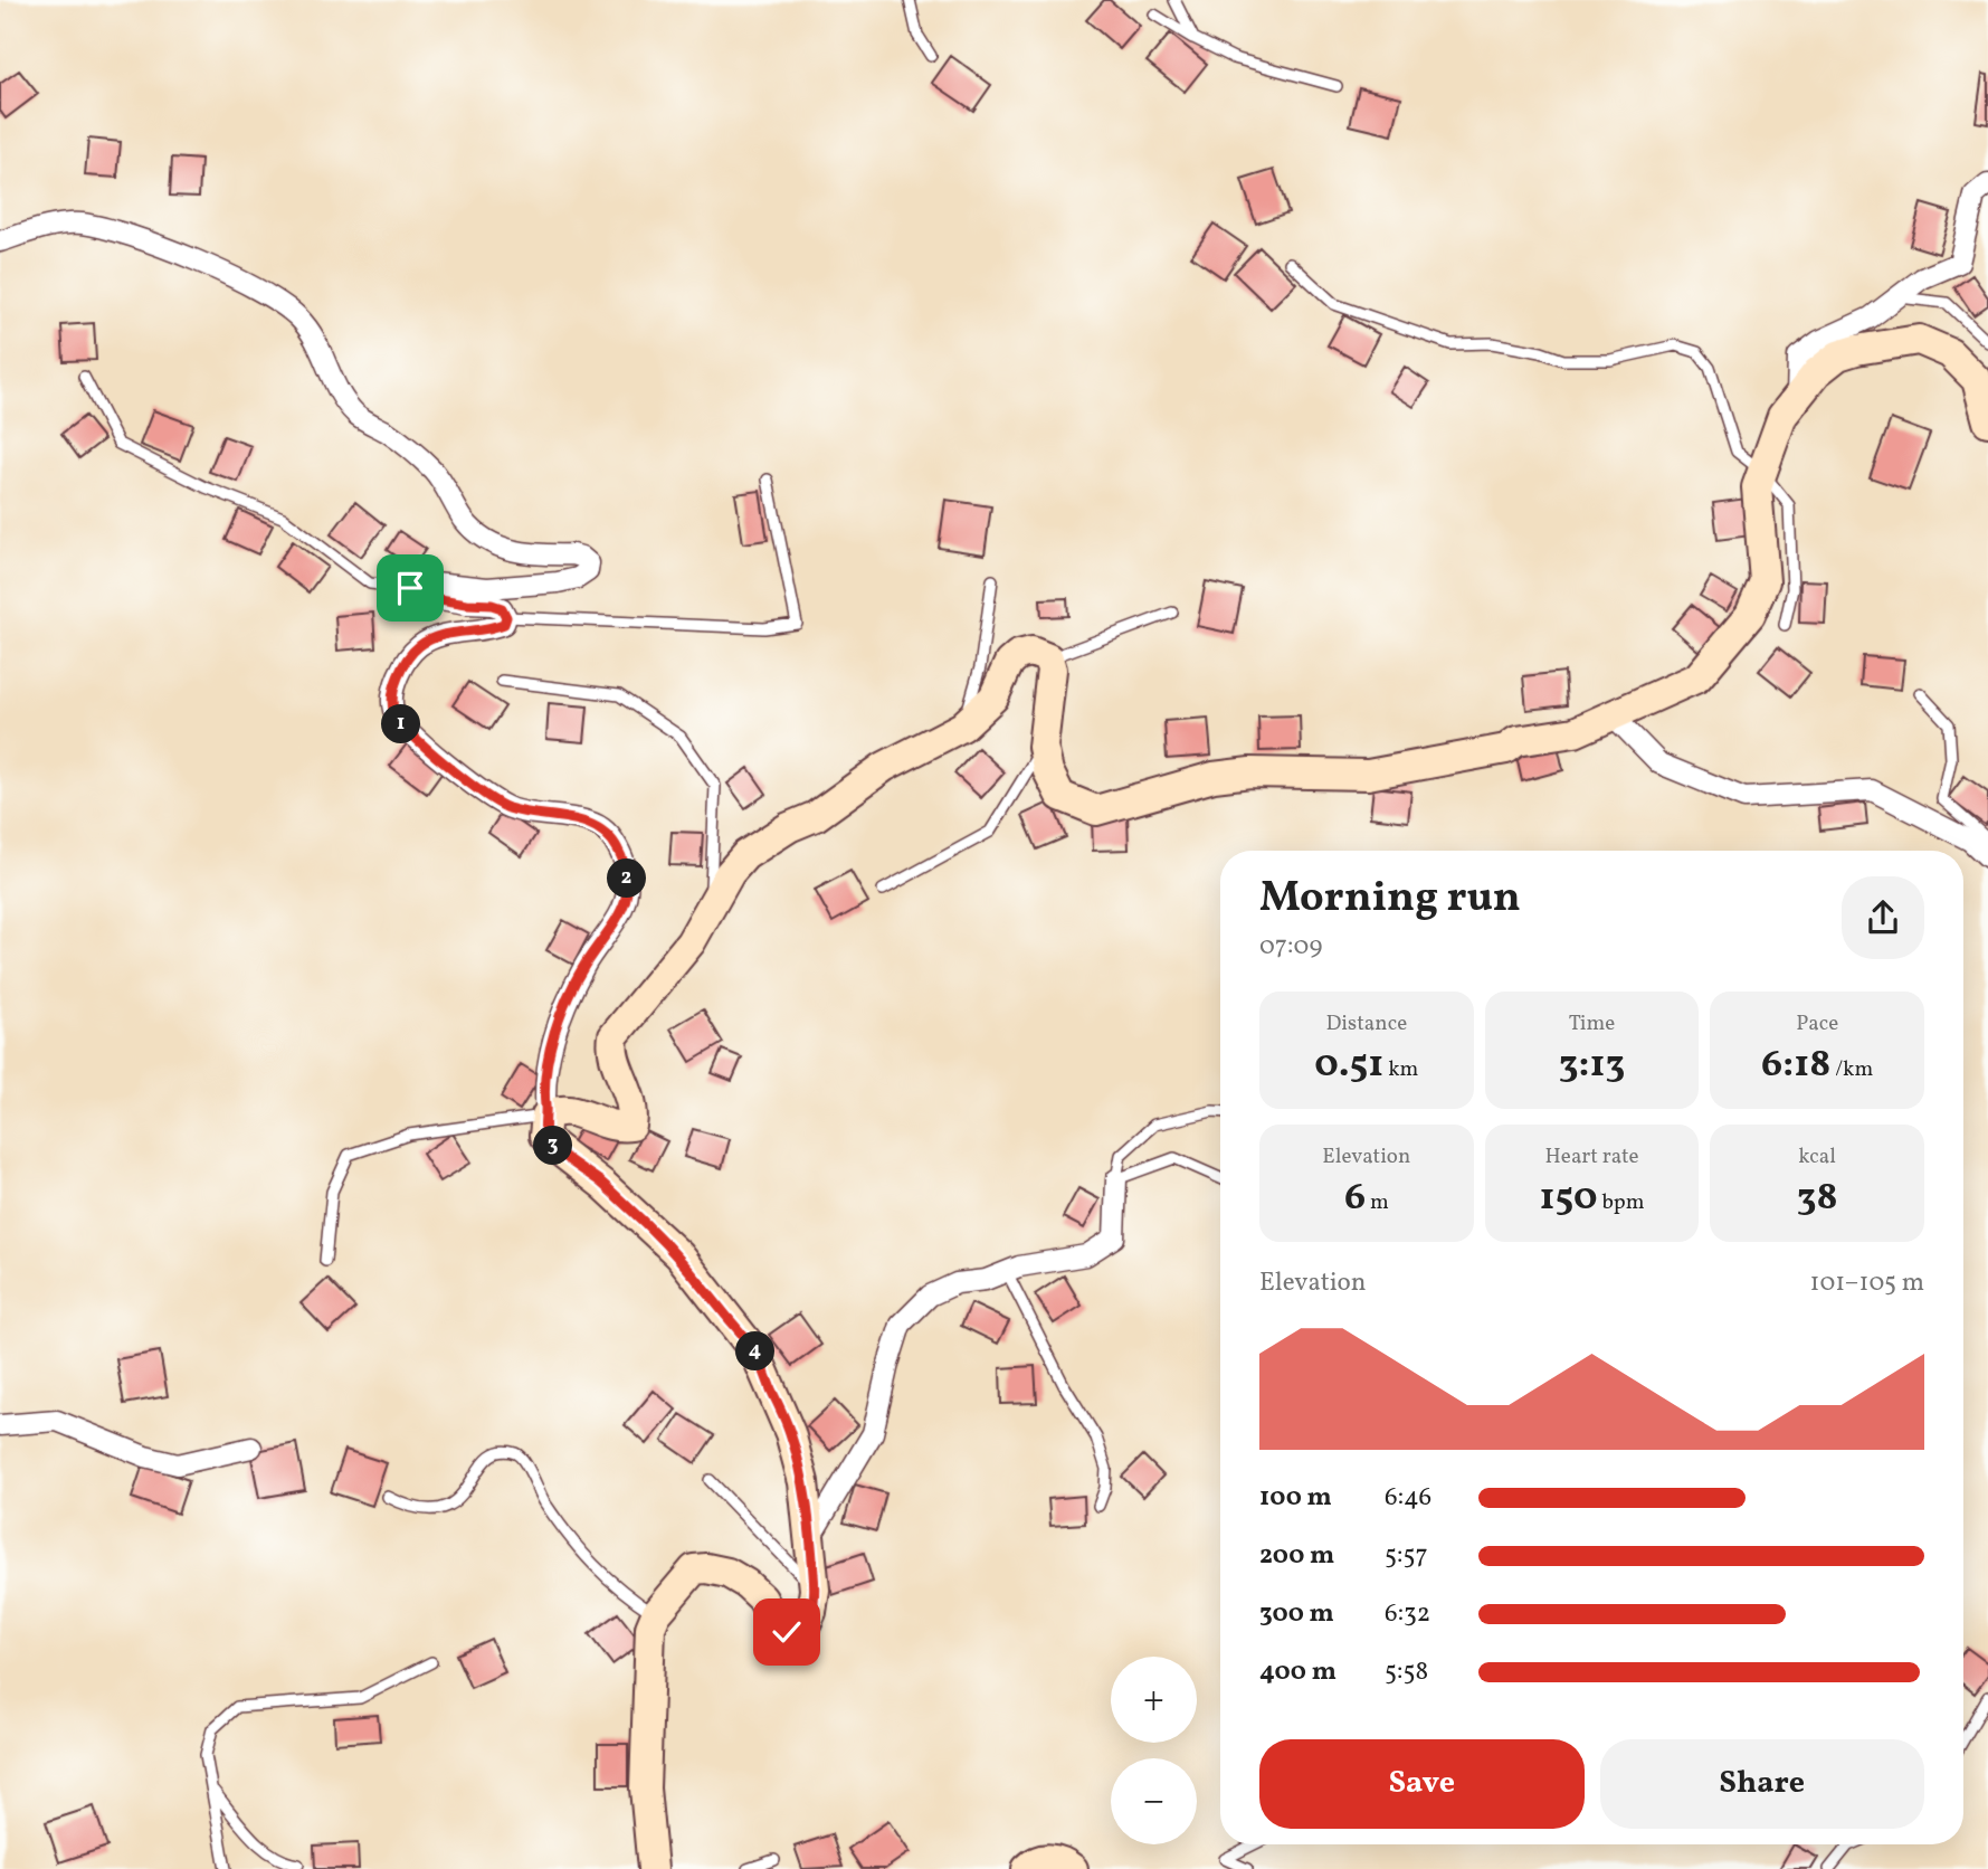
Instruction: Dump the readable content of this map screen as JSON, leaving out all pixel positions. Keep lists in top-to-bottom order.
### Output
{
  "page": {
    "pins": [
      "1",
      "2",
      "3",
      "4"
    ],
    "heading": ["Morning run", "07:09"],
    "stats": [
      ["Distance", "0.51 km"],
      ["Time", "3:13"],
      ["Pace", "6:18 /km"],
      ["Elevation", "6 m"],
      ["Heart rate", "150 bpm"],
      ["kcal", "38"]
    ],
    "chart": ["Elevation", "101–105 m"],
    "list": [
      {
        "name": "100 m",
        "note": "6:46"
      },
      {
        "name": "200 m",
        "note": "5:57"
      },
      {
        "name": "300 m",
        "note": "6:32"
      },
      {
        "name": "400 m",
        "note": "5:58"
      }
    ],
    "map_buttons": ["+", "−"],
    "buttons": ["Save", "Share"]
  }
}
